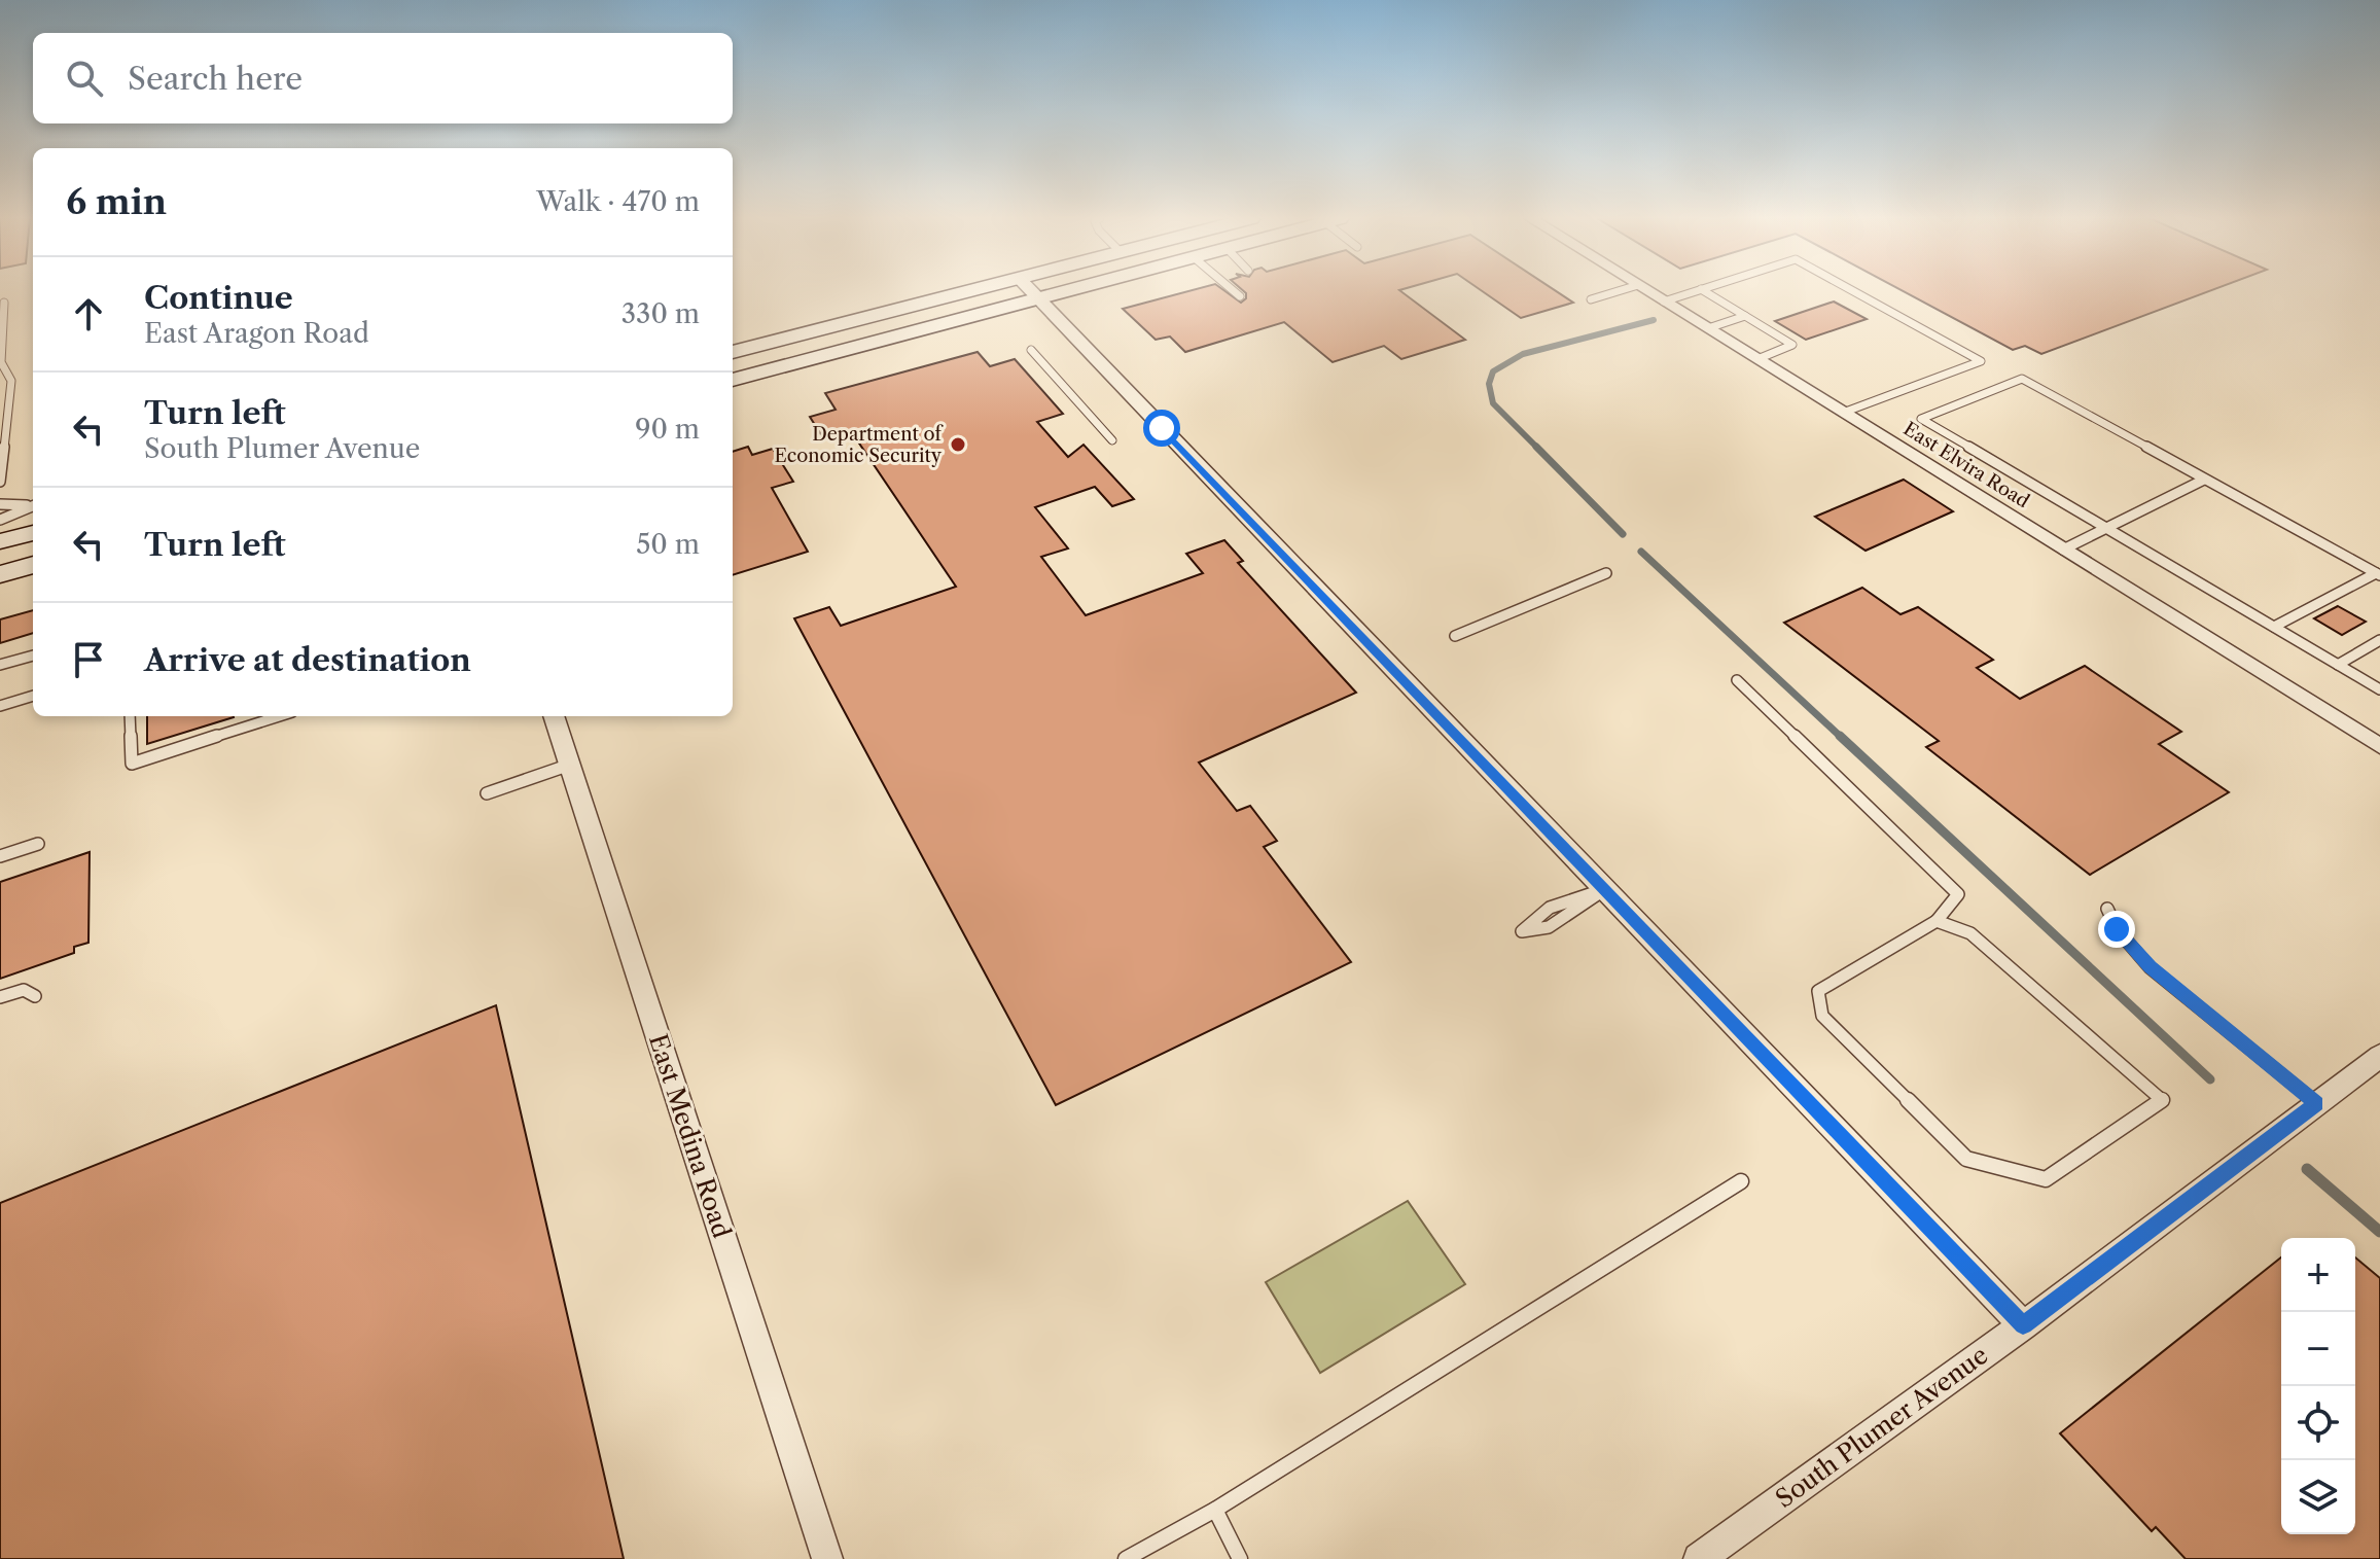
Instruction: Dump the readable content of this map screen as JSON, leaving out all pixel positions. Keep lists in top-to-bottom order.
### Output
{
  "streets": {
    "street": ["East Elvira Road", "East Medina Road", "South Plumer Avenue"]
  },
  "places": ["Department of Economic Security"],
  "page": {
    "search": "Search here",
    "heading": ["6 min", "Walk · 470 m"],
    "list": [
      ["Continue", "East Aragon Road", "330 m"],
      ["Turn left", "South Plumer Avenue", "90 m"],
      ["Turn left", "50 m"],
      "Arrive at destination"
    ],
    "map_buttons": ["+", "−"]
  }
}
